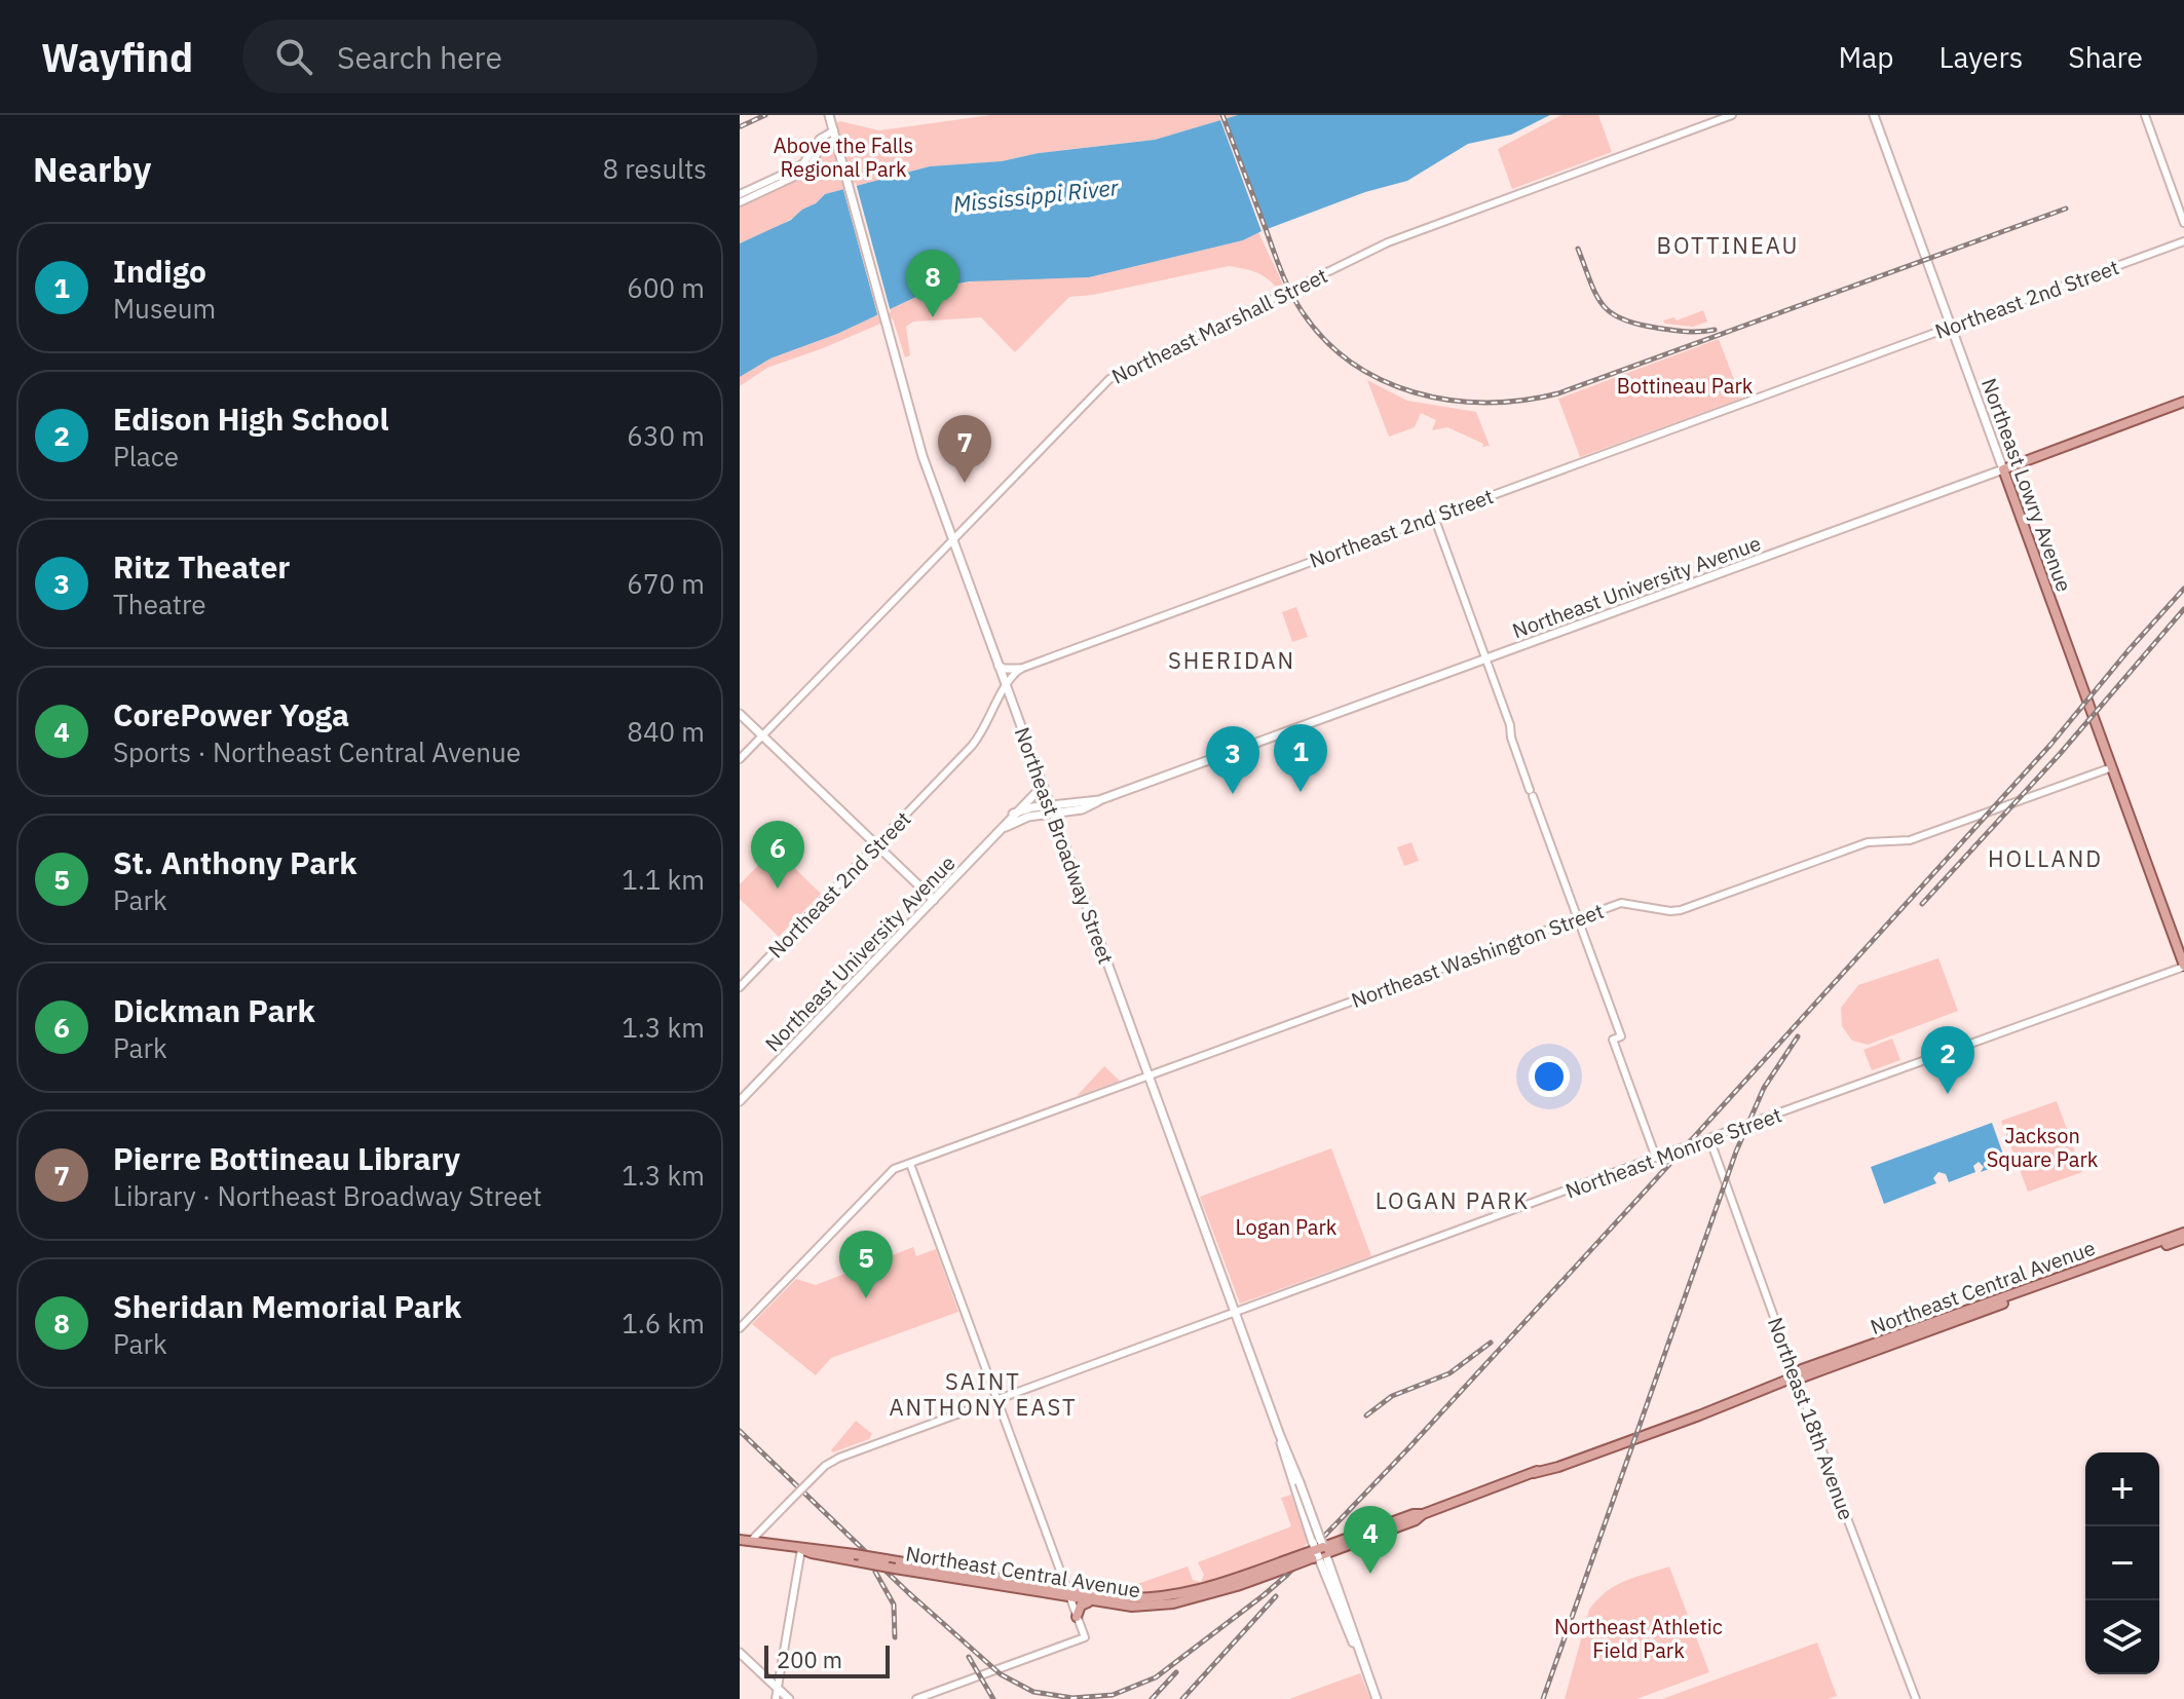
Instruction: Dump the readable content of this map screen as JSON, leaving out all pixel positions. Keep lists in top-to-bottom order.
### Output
{
  "streets": {
    "main road": [
      "Northeast Lowry Avenue",
      "Northeast University Avenue",
      "Northeast Broadway Street",
      "Northeast Central Avenue"
    ],
    "street": [
      "Northeast 2nd Street",
      "Northeast Marshall Street",
      "Northeast Washington Street",
      "Northeast Monroe Street",
      "Northeast 18th Avenue"
    ]
  },
  "crossings": [
    ["Northeast 2nd Street", "Northeast Lowry Avenue"],
    ["Northeast 2nd Street", "Northeast Broadway Street"],
    ["Northeast Marshall Street", "Northeast Broadway Street"],
    ["Northeast Lowry Avenue", "Northeast University Avenue"],
    ["Northeast Lowry Avenue", "Northeast Washington Street"],
    ["Northeast Lowry Avenue", "Northeast Monroe Street"],
    ["Northeast University Avenue", "Northeast Broadway Street"],
    ["Northeast Broadway Street", "Northeast Washington Street"],
    ["Northeast Broadway Street", "Northeast Monroe Street"],
    ["Northeast Broadway Street", "Northeast Central Avenue"],
    ["Northeast Monroe Street", "Northeast Central Avenue"],
    ["Northeast Monroe Street", "Northeast 18th Avenue"],
    ["Northeast Central Avenue", "Northeast 18th Avenue"]
  ],
  "districts": [
    "BOTTINEAU",
    "SHERIDAN",
    "HOLLAND",
    "LOGAN PARK",
    "SAINT ANTHONY EAST"
  ],
  "water": ["Mississippi River"],
  "parks": [
    "Above the Falls Regional Park",
    "Bottineau Park",
    "Jackson Square Park",
    "Logan Park",
    "Northeast Athletic Field Park"
  ],
  "scale_bar": "200 m",
  "page": {
    "header": "Wayfind",
    "search": "Search here",
    "nav": ["Map", "Layers", "Share"],
    "heading": ["Nearby", "8 results"],
    "list": [
      {
        "mark": "1",
        "name": "Indigo",
        "note": "Museum",
        "value": "600 m"
      },
      {
        "mark": "2",
        "name": "Edison High School",
        "note": "Place",
        "value": "630 m"
      },
      {
        "mark": "3",
        "name": "Ritz Theater",
        "note": "Theatre",
        "value": "670 m"
      },
      {
        "mark": "4",
        "name": "CorePower Yoga",
        "note": "Sports · Northeast Central Avenue",
        "value": "840 m"
      },
      {
        "mark": "5",
        "name": "St. Anthony Park",
        "note": "Park",
        "value": "1.1 km"
      },
      {
        "mark": "6",
        "name": "Dickman Park",
        "note": "Park",
        "value": "1.3 km"
      },
      {
        "mark": "7",
        "name": "Pierre Bottineau Library",
        "note": "Library · Northeast Broadway Street",
        "value": "1.3 km"
      },
      {
        "mark": "8",
        "name": "Sheridan Memorial Park",
        "note": "Park",
        "value": "1.6 km"
      }
    ],
    "pins": [
      "8",
      "7",
      "1",
      "3",
      "6",
      "2",
      "5",
      "4"
    ],
    "map_buttons": ["+", "−"],
    "scale": "200 m"
  }
}
